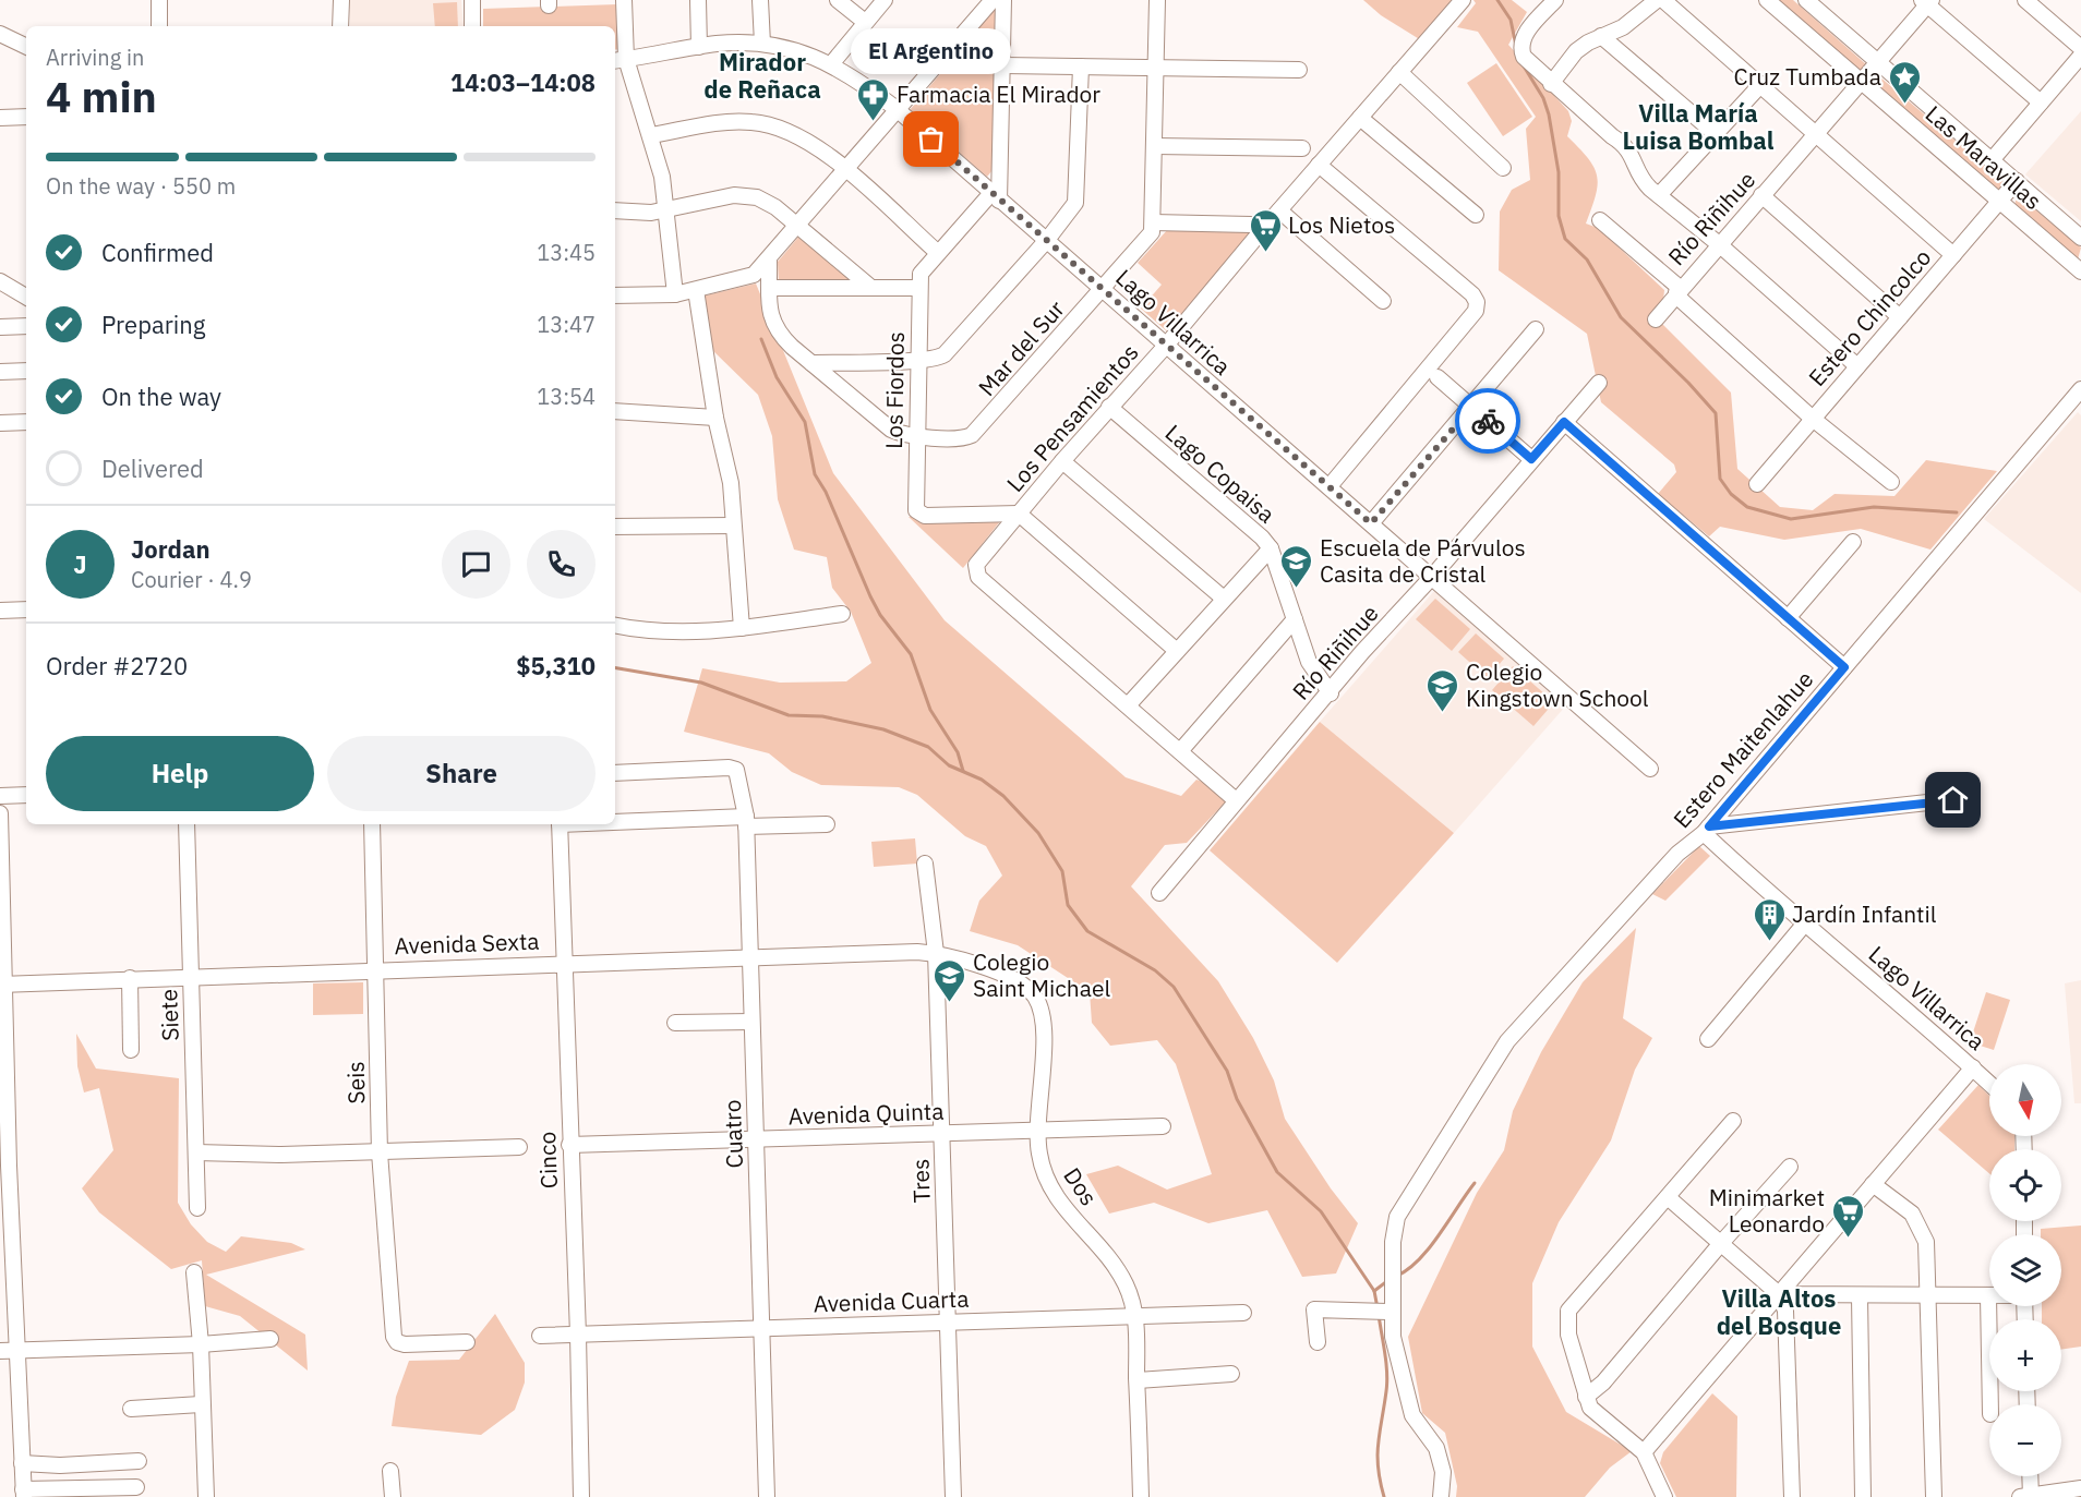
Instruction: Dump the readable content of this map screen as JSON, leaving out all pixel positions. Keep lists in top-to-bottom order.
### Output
{
  "streets": {
    "street": [
      "Las Maravillas",
      "Río Riñihue",
      "Estero Chincolco",
      "Lago Villarrica",
      "Mar del Sur",
      "Los Fiordos",
      "Los Pensamientos",
      "Lago Copaisa",
      "Estero Maitenlahue",
      "Avenida Sexta",
      "Siete",
      "Seis",
      "Avenida Quinta",
      "Cuatro",
      "Cinco",
      "Tres",
      "Dos",
      "Avenida Cuarta"
    ]
  },
  "crossings": [
    ["Las Maravillas", "Río Riñihue"],
    ["Las Maravillas", "Estero Chincolco"],
    ["Río Riñihue", "Lago Villarrica"],
    ["Río Riñihue", "Lago Copaisa"],
    ["Lago Villarrica", "Mar del Sur"],
    ["Lago Villarrica", "Los Fiordos"],
    ["Lago Villarrica", "Los Pensamientos"],
    ["Lago Villarrica", "Estero Maitenlahue"],
    ["Mar del Sur", "Los Fiordos"],
    ["Los Fiordos", "Los Pensamientos"],
    ["Los Pensamientos", "Lago Copaisa"],
    ["Avenida Sexta", "Siete"],
    ["Avenida Sexta", "Seis"],
    ["Avenida Sexta", "Cuatro"],
    ["Avenida Sexta", "Cinco"],
    ["Avenida Sexta", "Tres"],
    ["Avenida Sexta", "Dos"],
    ["Avenida Quinta", "Cuatro"],
    ["Avenida Quinta", "Cinco"],
    ["Avenida Quinta", "Tres"],
    ["Avenida Quinta", "Dos"],
    ["Cuatro", "Avenida Cuarta"],
    ["Cinco", "Avenida Cuarta"],
    ["Tres", "Dos"],
    ["Tres", "Avenida Cuarta"],
    ["Dos", "Avenida Cuarta"]
  ],
  "districts": ["Mirador de Reñaca", "Villa María Luisa Bombal", "Villa Altos del Bosque"],
  "places": {
    "place": ["Cruz Tumbada"],
    "pharmacy": ["Farmacia El Mirador"],
    "other": ["El Argentino"],
    "supermarket": ["Los Nietos", "Minimarket Leonardo"],
    "school or university": ["Escuela de Párvulos Casita de Cristal", "Colegio Kingstown School", "Colegio Saint Michael"],
    "building": ["Jardín Infantil"]
  },
  "north": "bottom",
  "page": {
    "heading": ["4 min", "Arriving in", "14:03–14:08"],
    "panel": [
      "Jordan",
      "Courier · 4.9",
      "Order #2720",
      "$5,310"
    ],
    "bubble": "El Argentino",
    "bar": "On the way · 550 m",
    "list": [
      ["Confirmed", "13:45"],
      ["Preparing", "13:47"],
      ["On the way", "13:54"],
      "Delivered"
    ],
    "round": "J",
    "buttons": ["Help", "Share"],
    "map_buttons": ["+", "−"]
  }
}
